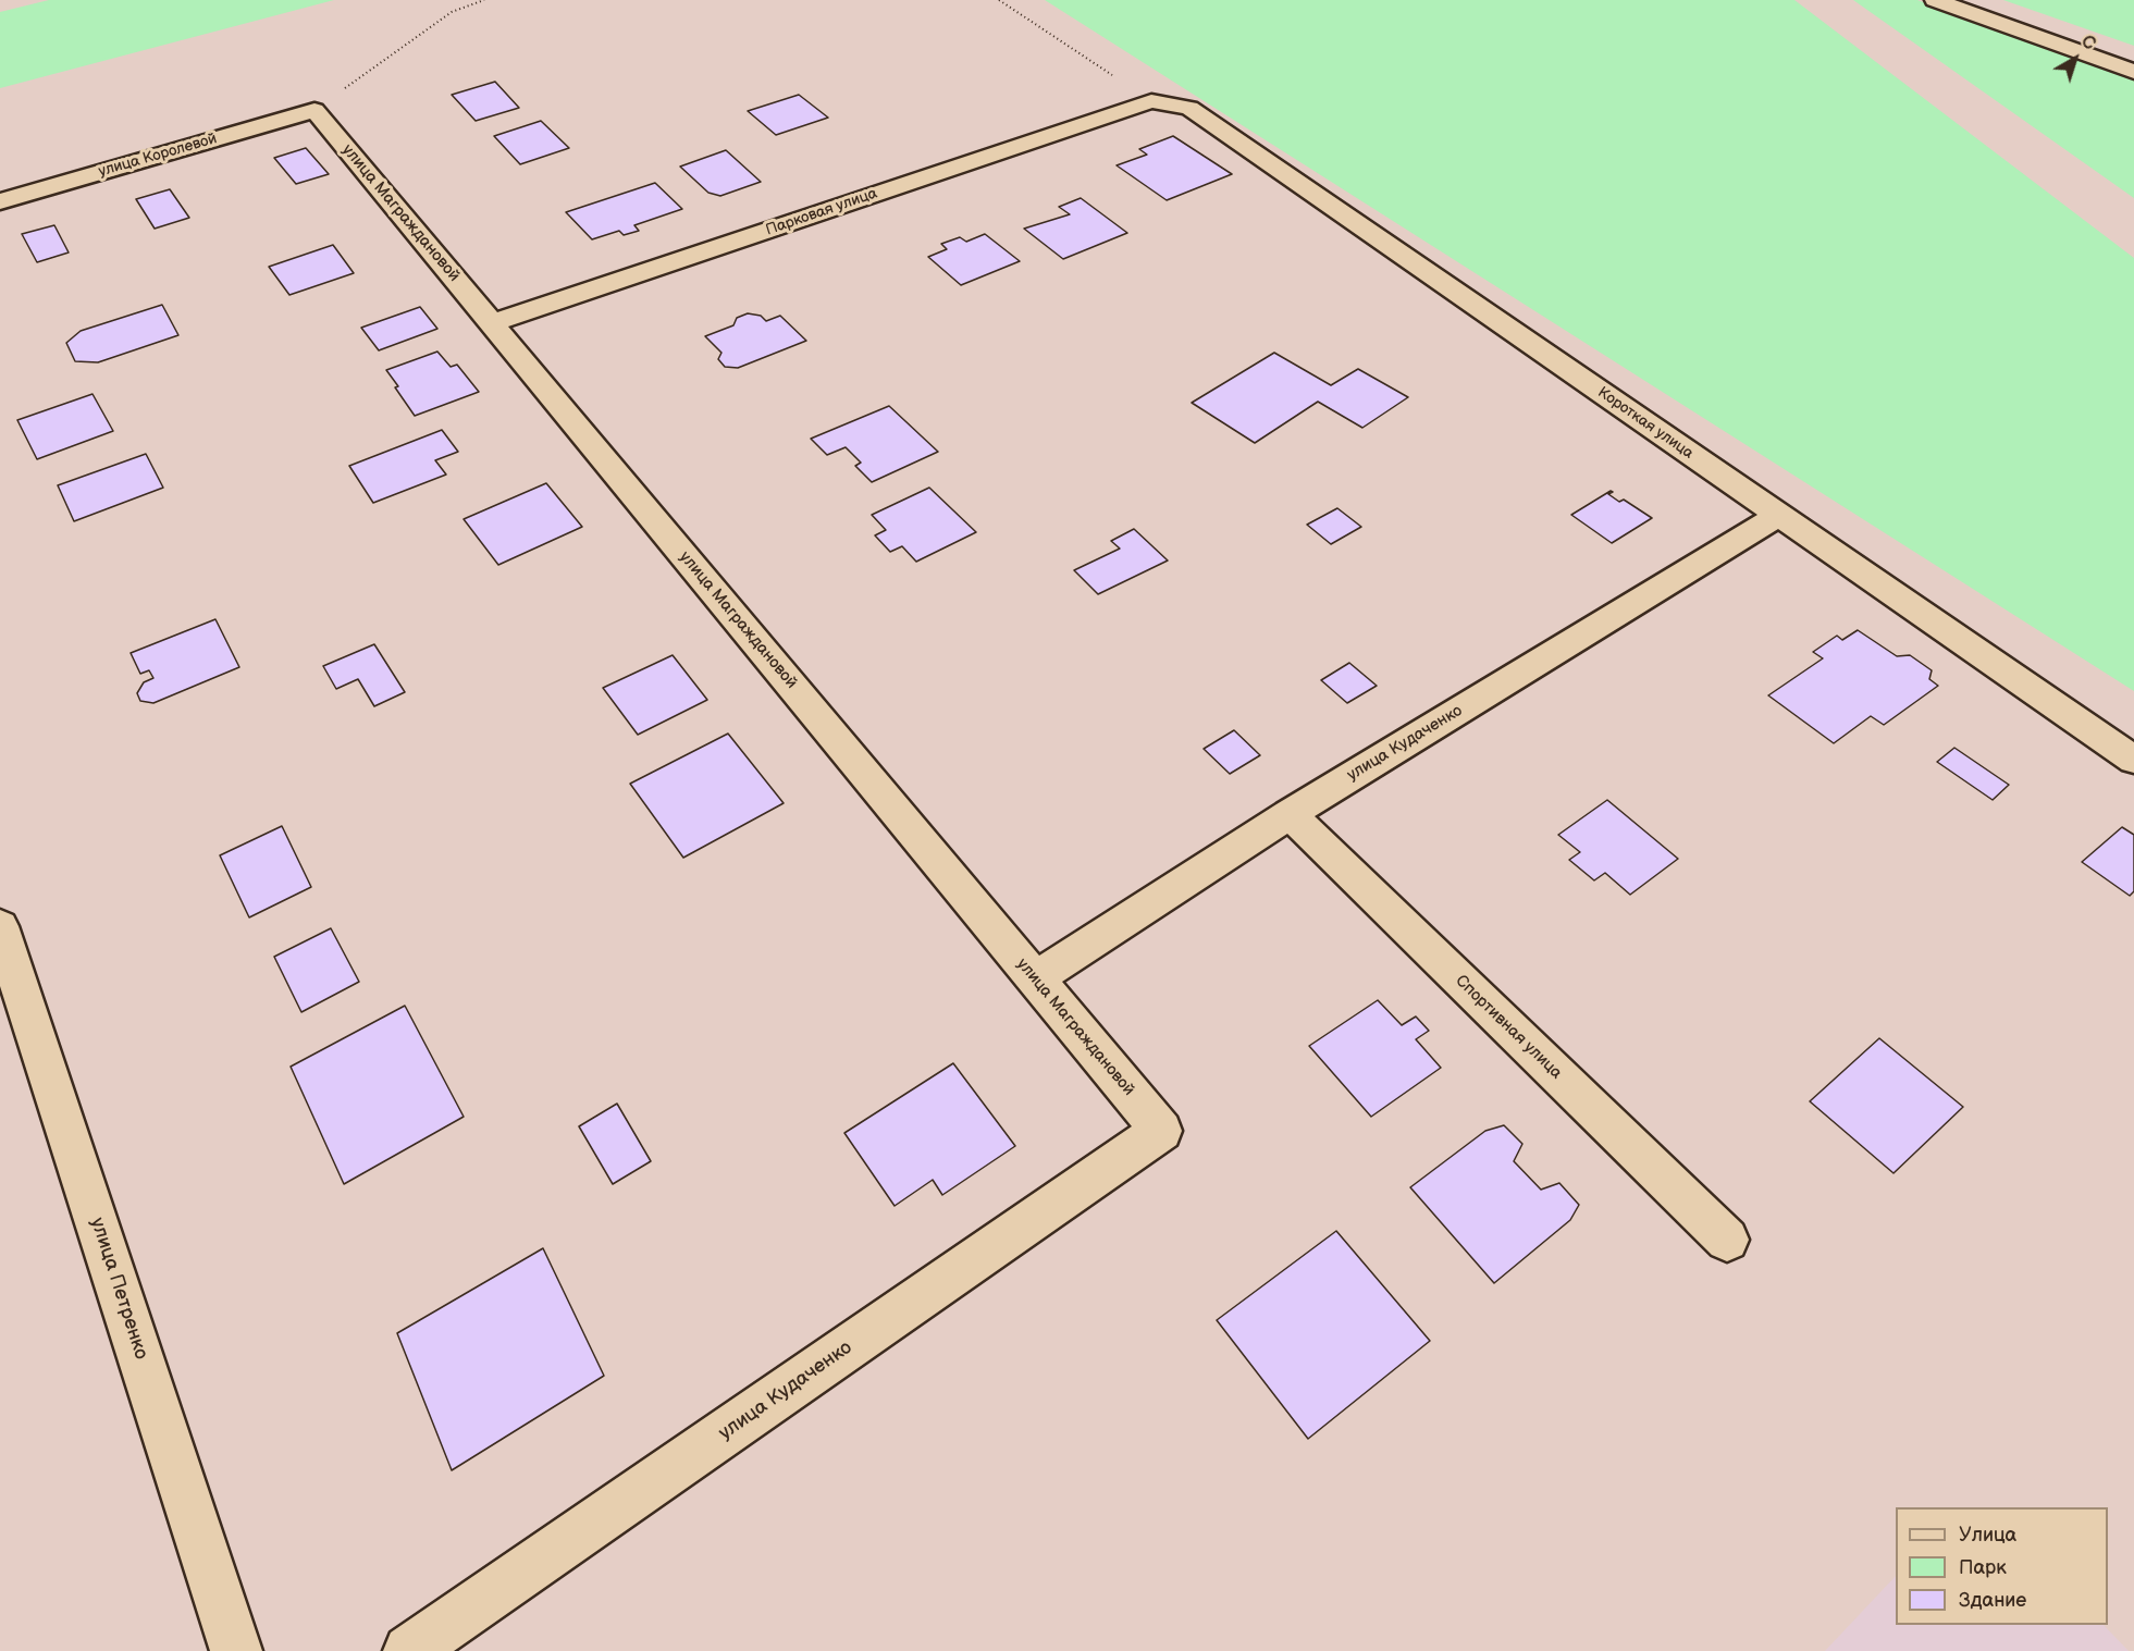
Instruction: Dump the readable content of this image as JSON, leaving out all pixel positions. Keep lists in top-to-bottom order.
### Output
{
  "streets": {
    "street": [
      "улица Королевой",
      "Парковая улица",
      "улица Маграждановой",
      "Короткая улица",
      "улица Кудаченко",
      "Спортивная улица",
      "улица Петренко"
    ]
  },
  "crossings": [
    ["улица Королевой", "улица Маграждановой"],
    ["Парковая улица", "улица Маграждановой"],
    ["Парковая улица", "Короткая улица"],
    ["улица Маграждановой", "улица Кудаченко"],
    ["Короткая улица", "улица Кудаченко"],
    ["улица Кудаченко", "Спортивная улица"]
  ],
  "legend": ["Улица", "Парк", "Здание"],
  "north": "top right"
}
